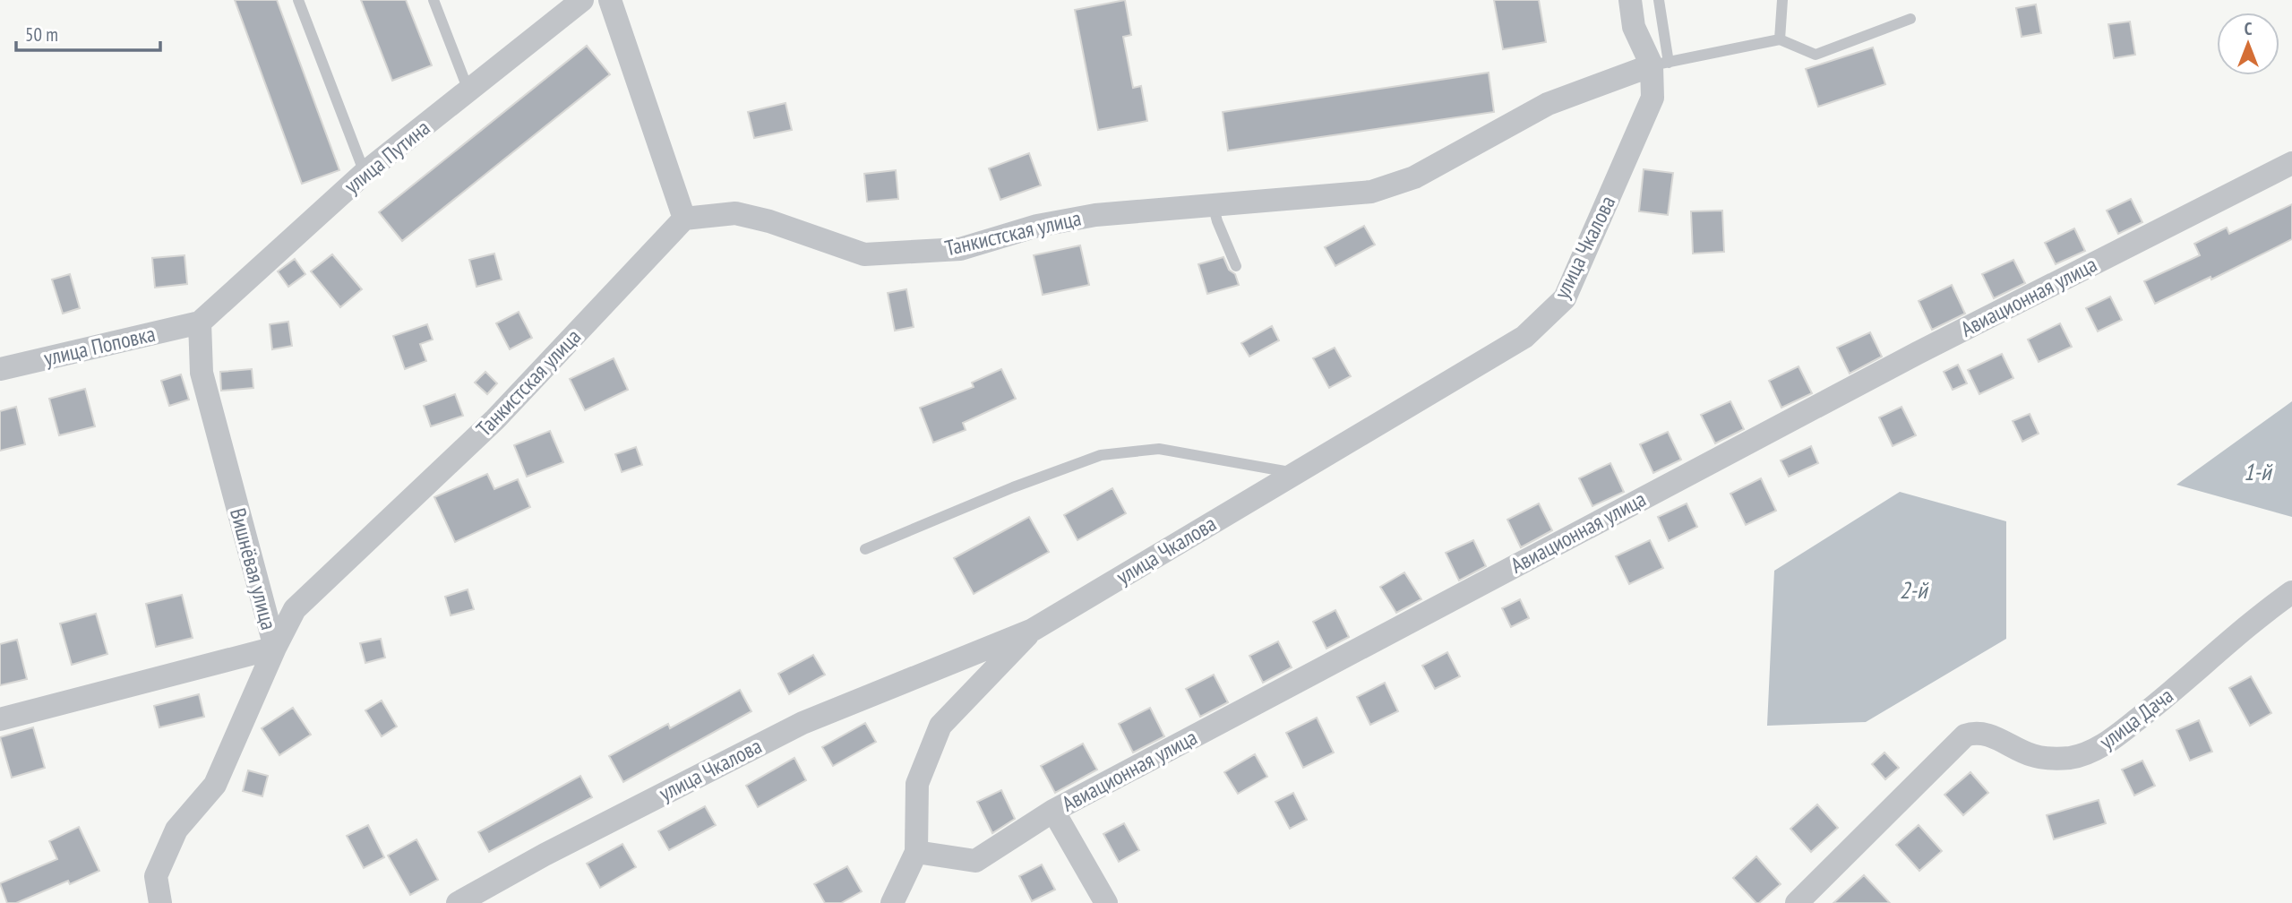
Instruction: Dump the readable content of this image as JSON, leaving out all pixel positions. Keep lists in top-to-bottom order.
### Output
{
  "streets": {
    "street": [
      "улица Путина",
      "Танкистская улица",
      "улица Чкалова",
      "Авиационная улица",
      "улица Поповка",
      "Вишнёвая улица",
      "улица Дача"
    ]
  },
  "crossings": [
    ["улица Путина", "улица Поповка"],
    ["улица Путина", "Вишнёвая улица"],
    ["Танкистская улица", "улица Чкалова"],
    ["Танкистская улица", "Вишнёвая улица"],
    ["улица Поповка", "Вишнёвая улица"]
  ],
  "water": ["1-й", "2-й"],
  "scale_bar": "50 m",
  "north": "top"
}
